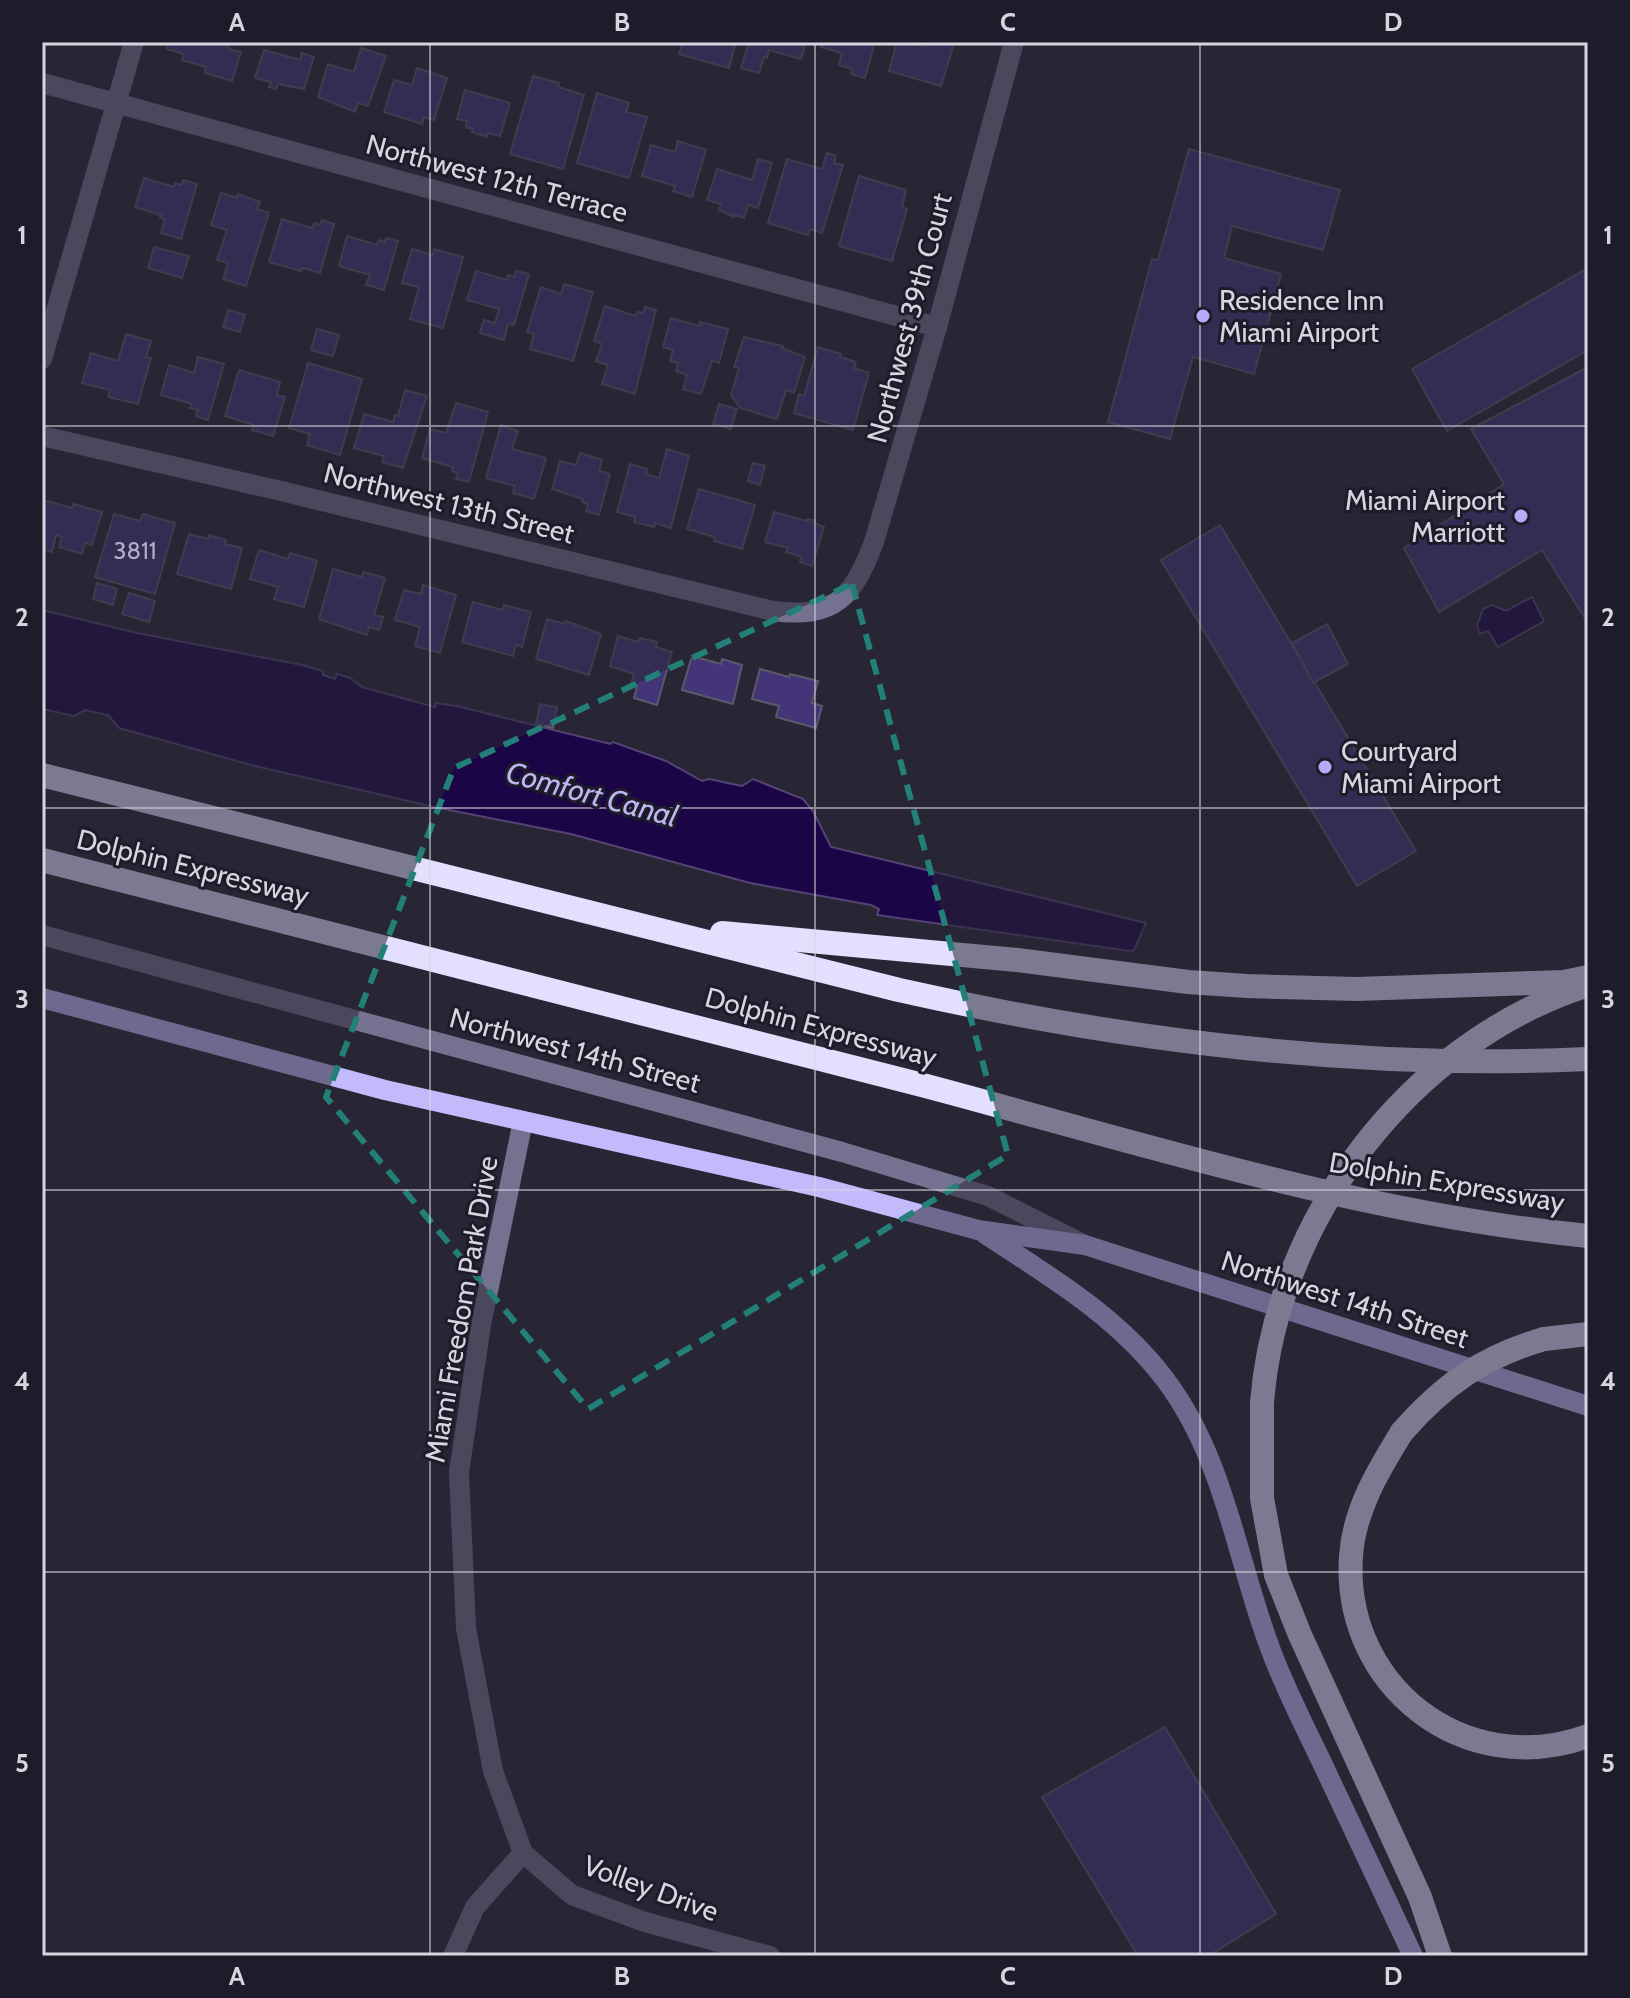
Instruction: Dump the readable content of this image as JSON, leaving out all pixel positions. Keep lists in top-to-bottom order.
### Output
{
  "streets": {
    "highway": ["Dolphin Expressway"],
    "main road": ["Northwest 14th Street"],
    "street": [
      "Northwest 12th Terrace",
      "Northwest 39th Court",
      "Northwest 13th Street",
      "Miami Freedom Park Drive",
      "Volley Drive"
    ]
  },
  "crossings": [
    ["Northwest 12th Terrace", "Northwest 39th Court"],
    ["Northwest 39th Court", "Northwest 13th Street"],
    ["Northwest 14th Street", "Miami Freedom Park Drive"],
    ["Miami Freedom Park Drive", "Volley Drive"]
  ],
  "water": ["Comfort Canal"],
  "places": ["Residence Inn Miami Airport", "Miami Airport Marriott", "Courtyard Miami Airport"],
  "house_numbers": ["3811"],
  "grid": {
    "columns": [
      "A",
      "B",
      "C",
      "D"
    ],
    "rows": [
      "1",
      "2",
      "3",
      "4",
      "5"
    ]
  }
}
